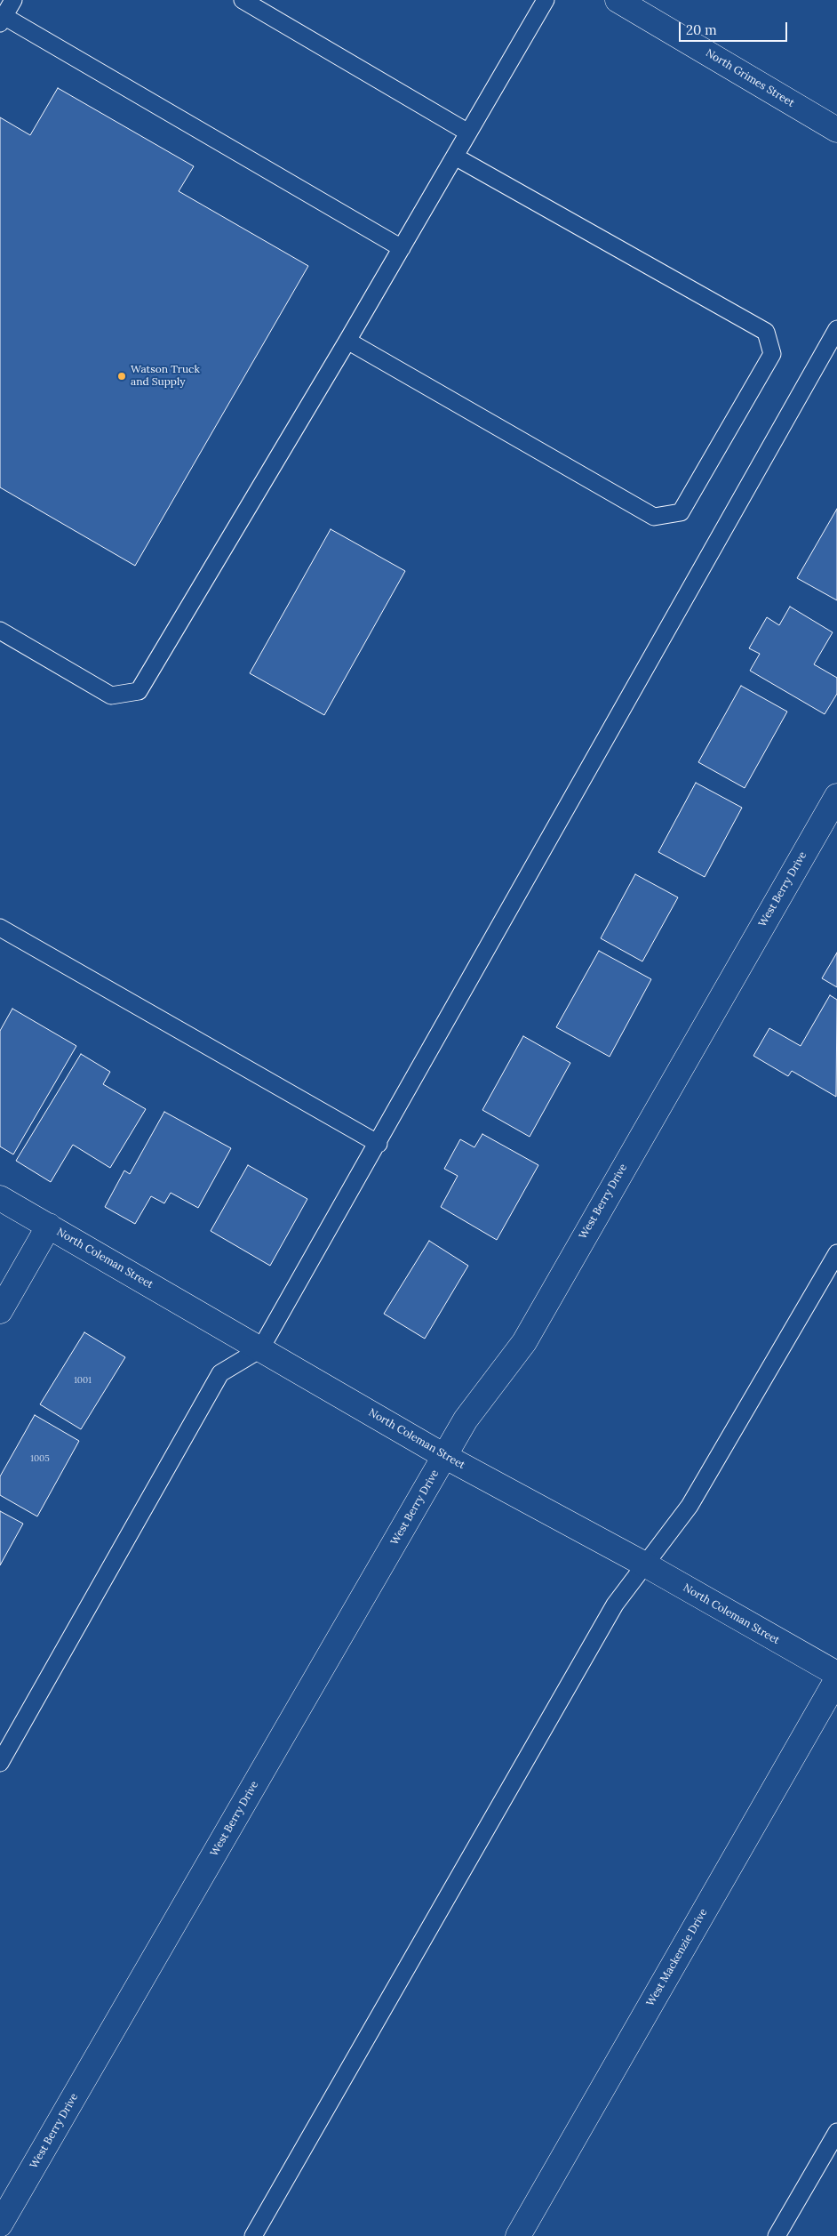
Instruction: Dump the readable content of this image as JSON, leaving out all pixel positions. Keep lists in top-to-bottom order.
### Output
{
  "streets": {
    "street": [
      "North Grimes Street",
      "West Berry Drive",
      "North Coleman Street",
      "West Mackenzie Drive"
    ]
  },
  "crossings": [
    ["West Berry Drive", "North Coleman Street"]
  ],
  "places": ["Watson Truck and Supply"],
  "house_numbers": ["1001", "1005"],
  "scale_bar": "20 m"
}
